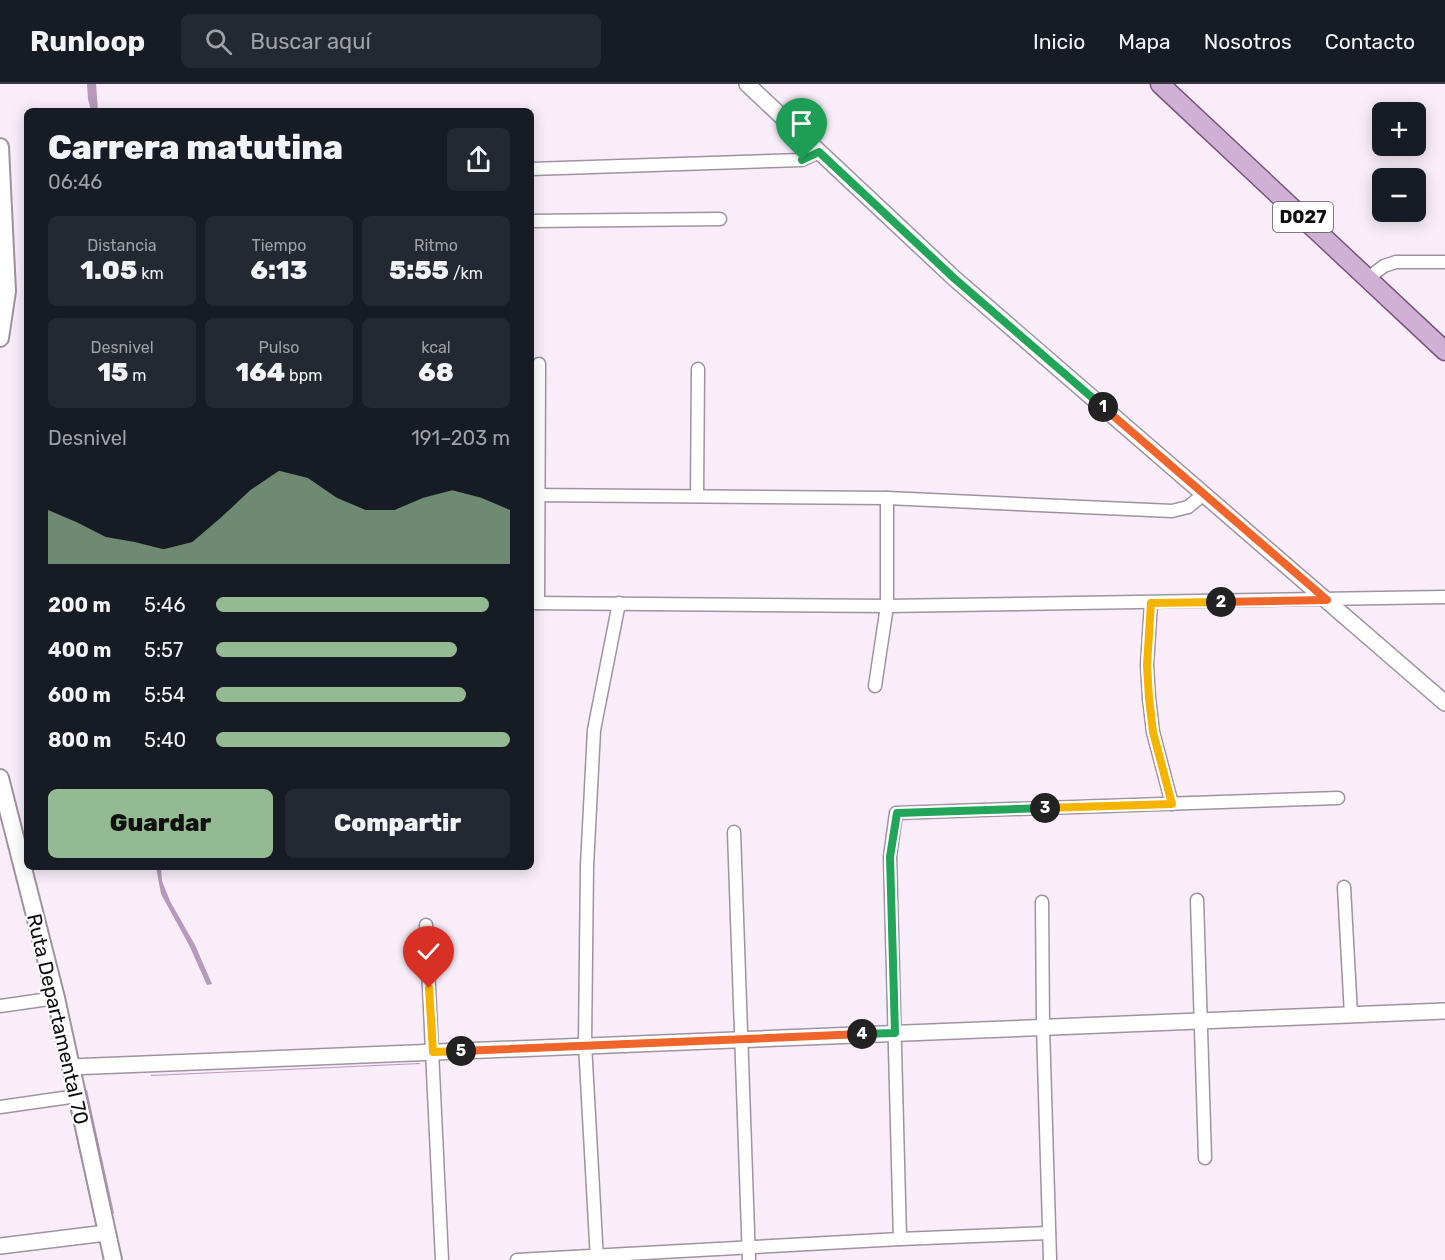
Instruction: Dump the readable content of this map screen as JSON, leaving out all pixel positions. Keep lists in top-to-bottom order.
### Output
{
  "streets": {
    "main road": ["D027", "Ruta Departamental 70"]
  },
  "page": {
    "header": "Runloop",
    "search": "Buscar aquí",
    "nav": [
      "Inicio",
      "Mapa",
      "Nosotros",
      "Contacto"
    ],
    "map_buttons": ["+", "−"],
    "heading": ["Carrera matutina", "06:46"],
    "stats": [
      ["Distancia", "1.05 km"],
      ["Tiempo", "6:13"],
      ["Ritmo", "5:55 /km"],
      ["Desnivel", "15 m"],
      ["Pulso", "164 bpm"],
      ["kcal", "68"]
    ],
    "pins": [
      "1",
      "2",
      "3",
      "4",
      "5"
    ],
    "chart": ["Desnivel", "191–203 m"],
    "list": [
      {
        "name": "200 m",
        "note": "5:46"
      },
      {
        "name": "400 m",
        "note": "5:57"
      },
      {
        "name": "600 m",
        "note": "5:54"
      },
      {
        "name": "800 m",
        "note": "5:40"
      }
    ],
    "buttons": ["Guardar", "Compartir"]
  }
}
